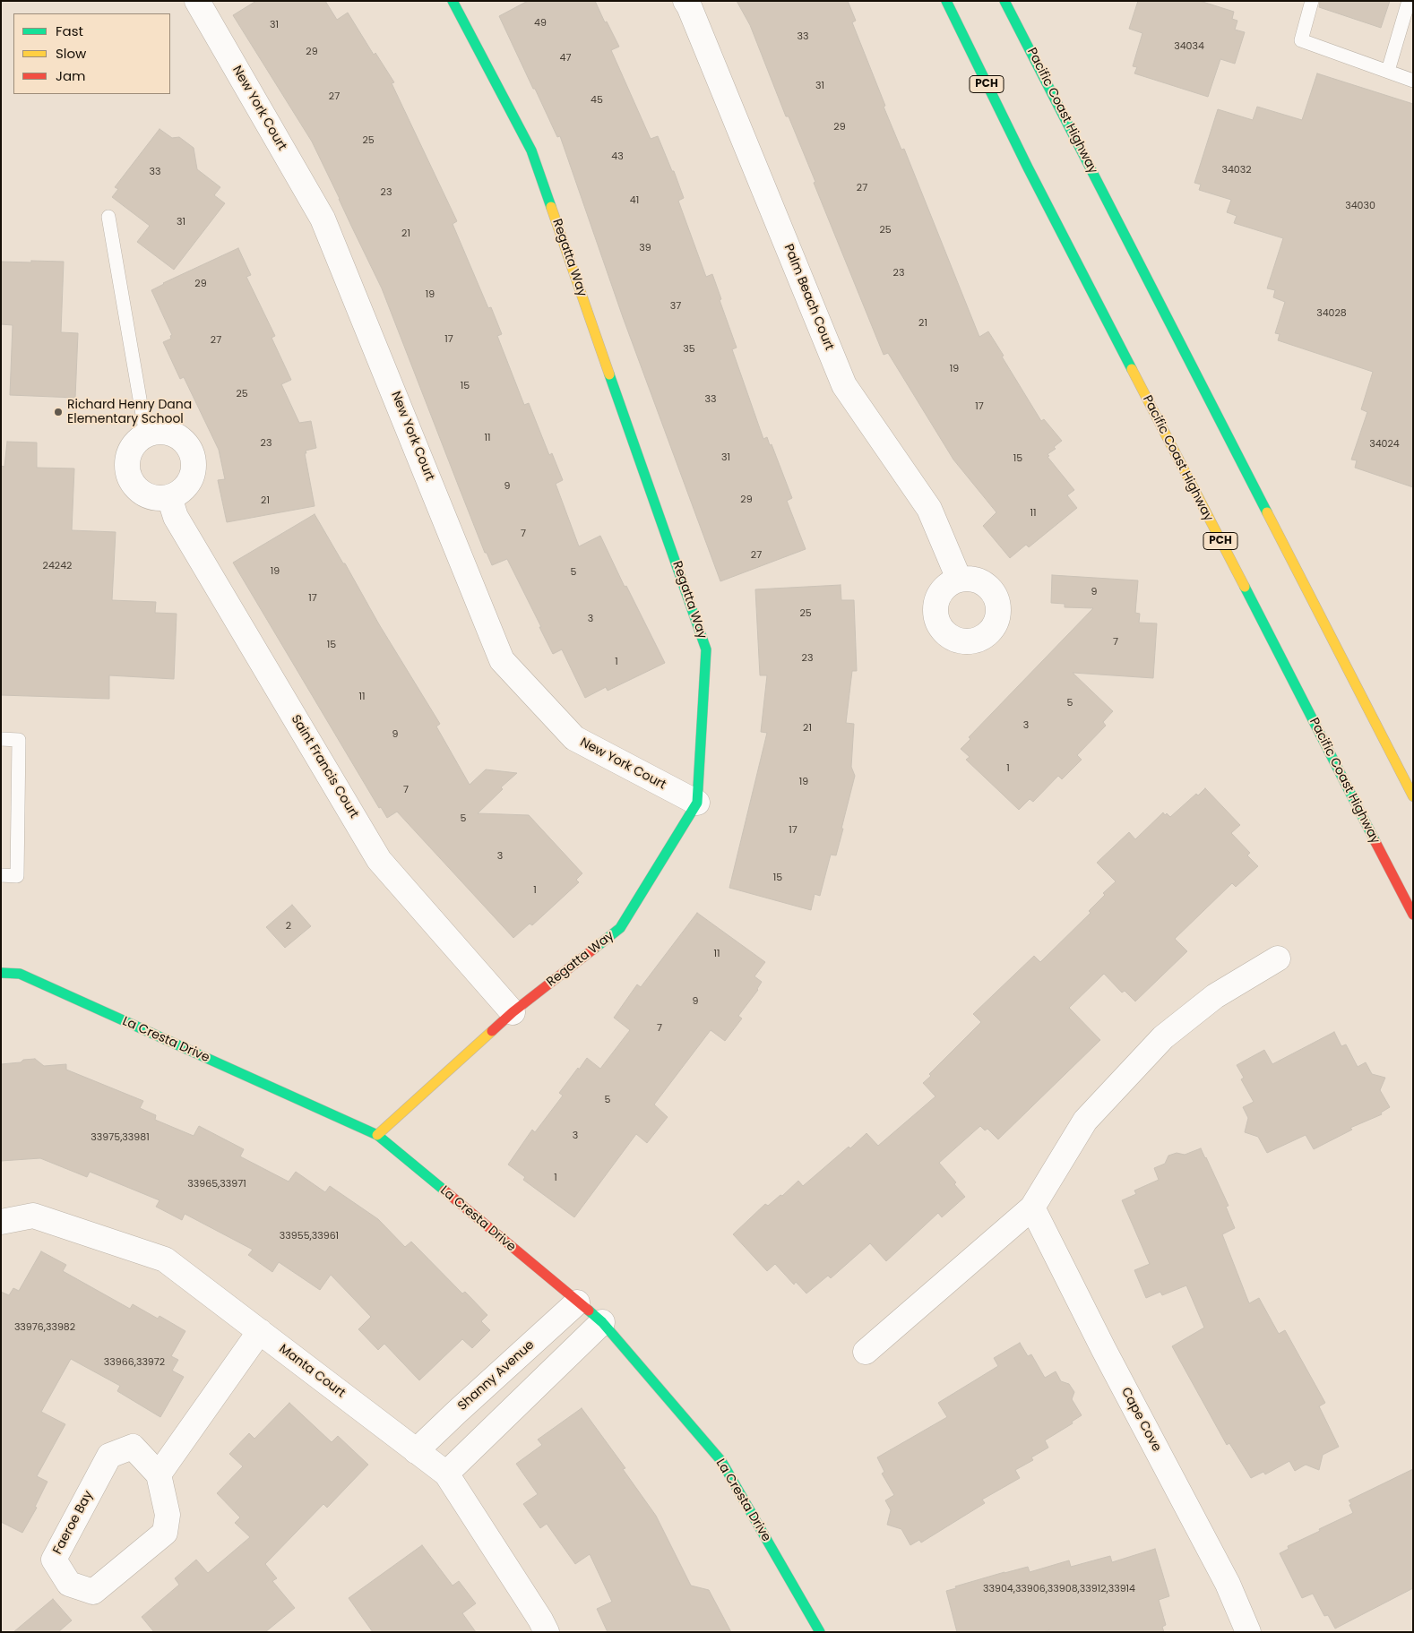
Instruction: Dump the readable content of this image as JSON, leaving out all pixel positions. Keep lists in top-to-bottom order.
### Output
{
  "streets": {
    "main road": [
      "PCH",
      "Pacific Coast Highway",
      "Regatta Way",
      "La Cresta Drive"
    ],
    "street": [
      "New York Court",
      "Palm Beach Court",
      "Saint Francis Court",
      "Manta Court",
      "Shanny Avenue",
      "Cape Cove",
      "Faeroe Bay"
    ]
  },
  "crossings": [
    ["New York Court", "Regatta Way"],
    ["Regatta Way", "Saint Francis Court"],
    ["Regatta Way", "La Cresta Drive"],
    ["La Cresta Drive", "Shanny Avenue"],
    ["Manta Court", "Shanny Avenue"]
  ],
  "places": ["Richard Henry Dana Elementary School"],
  "house_numbers": [
    "49",
    "31",
    "33",
    "34034",
    "29",
    "47",
    "31",
    "27",
    "45",
    "29",
    "25",
    "43",
    "34032",
    "33",
    "27",
    "23",
    "41",
    "34030",
    "31",
    "25",
    "21",
    "39",
    "23",
    "29",
    "19",
    "37",
    "34028",
    "21",
    "17",
    "27",
    "35",
    "19",
    "15",
    "25",
    "33",
    "17",
    "11",
    "23",
    "34024",
    "31",
    "15",
    "9",
    "29",
    "21",
    "11",
    "7",
    "27",
    "24242",
    "19",
    "5",
    "9",
    "17",
    "25",
    "3",
    "7",
    "15",
    "23",
    "1",
    "11",
    "5",
    "3",
    "21",
    "9",
    "1",
    "19",
    "7",
    "5",
    "17",
    "3",
    "15",
    "1",
    "2",
    "11",
    "9",
    "7",
    "5",
    "3",
    "33975,33981",
    "1",
    "33965,33971",
    "33955,33961",
    "33976,33982",
    "33966,33972",
    "33904,33906,33908,33912,33914"
  ],
  "legend": ["Fast", "Slow", "Jam"]
}
